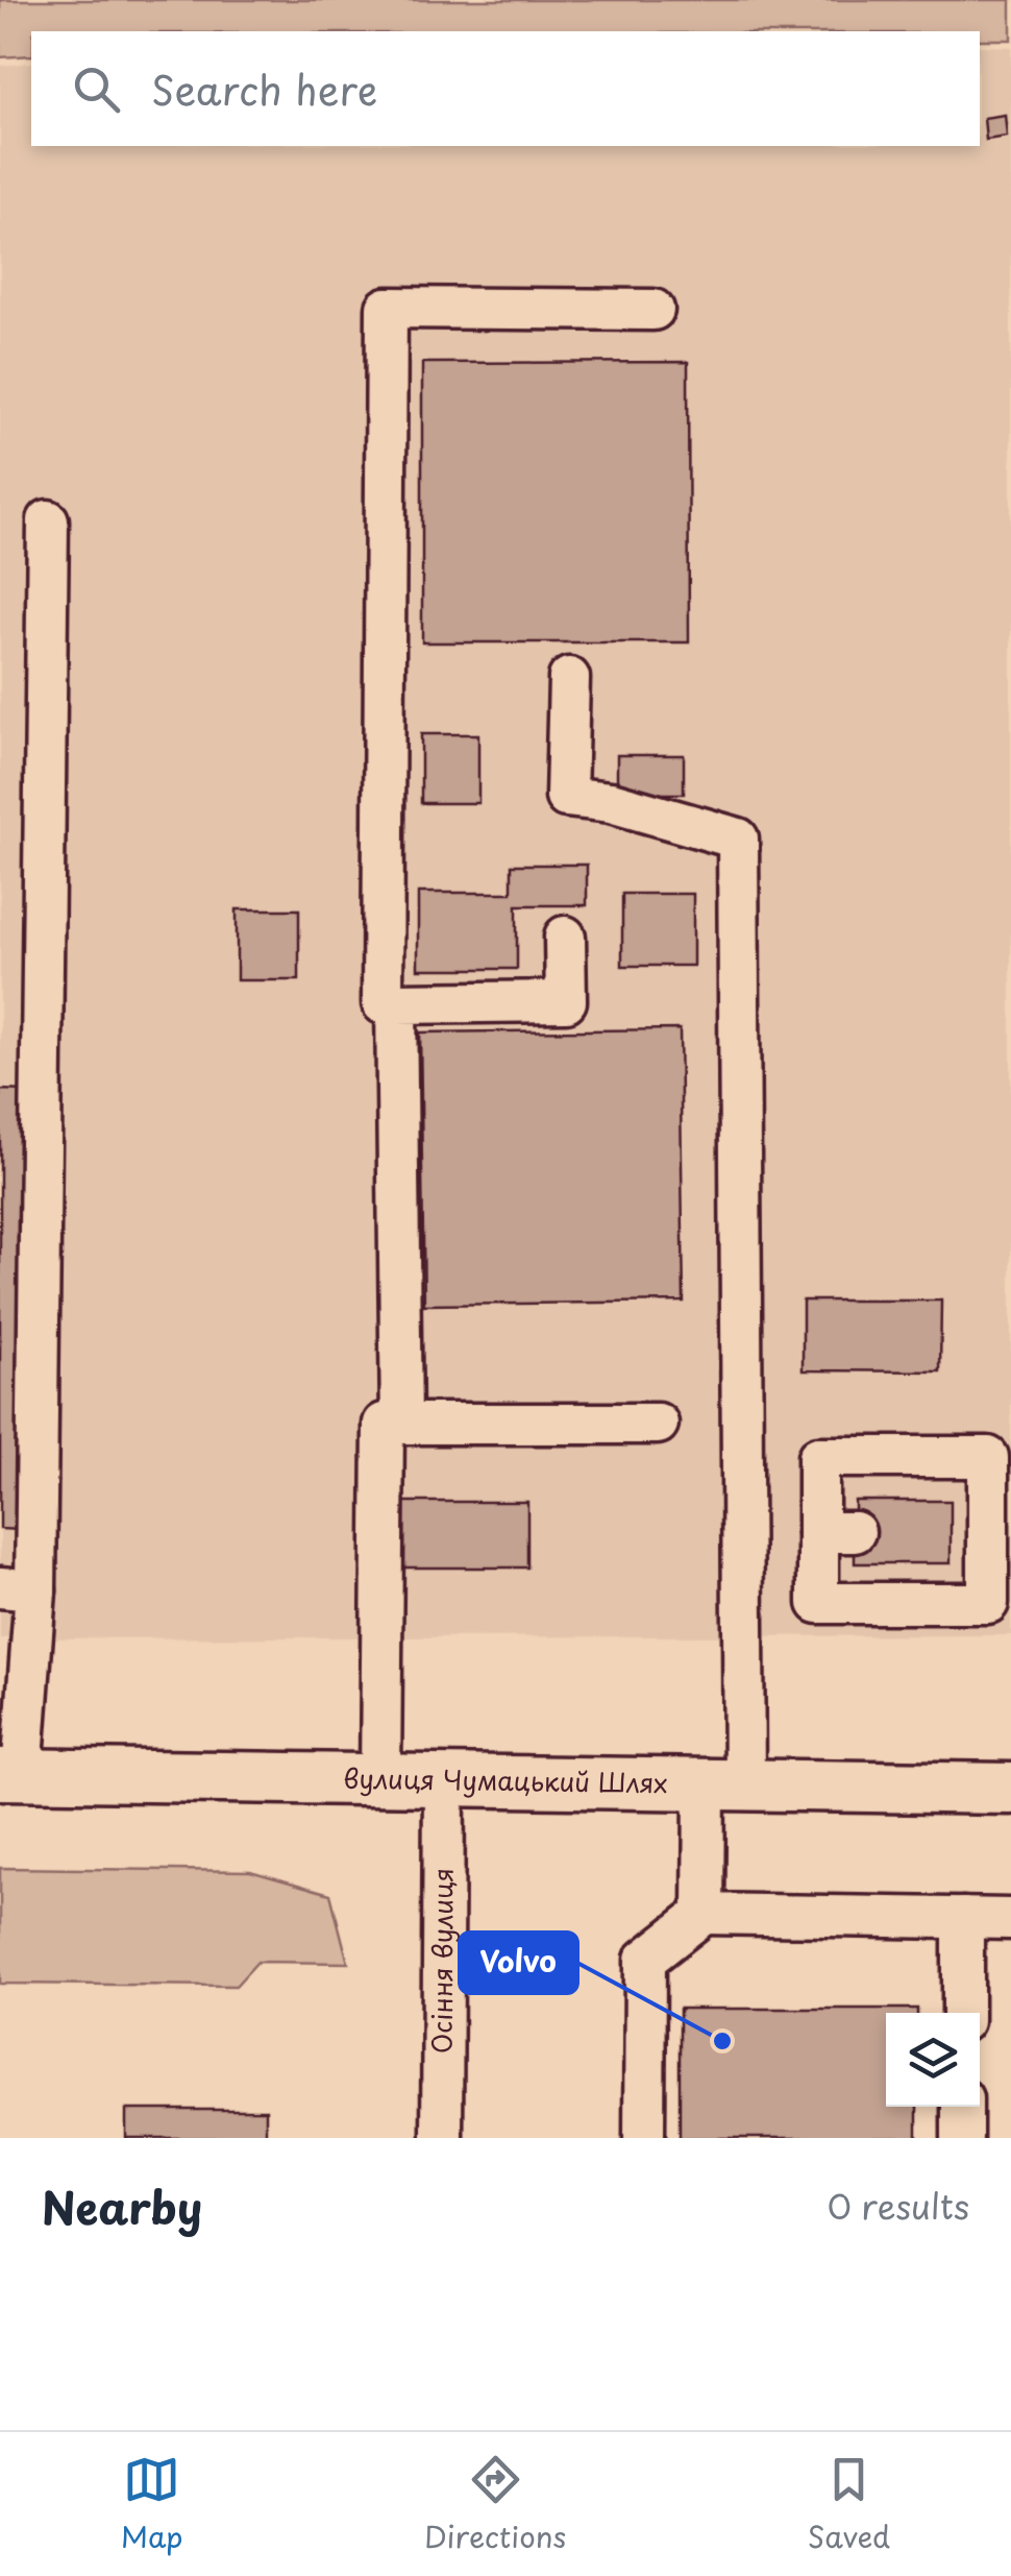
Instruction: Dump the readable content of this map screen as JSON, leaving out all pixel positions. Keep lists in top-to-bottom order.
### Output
{
  "streets": {
    "main road": ["вулиця Чумацький Шлях"],
    "street": ["Осіння вулиця"]
  },
  "crossings": [
    ["вулиця Чумацький Шлях", "Осіння вулиця"]
  ],
  "places": ["Volvo"],
  "page": {
    "search": "Search here",
    "heading": ["Nearby", "0 results"],
    "nav": ["Map", "Directions", "Saved"]
  }
}
